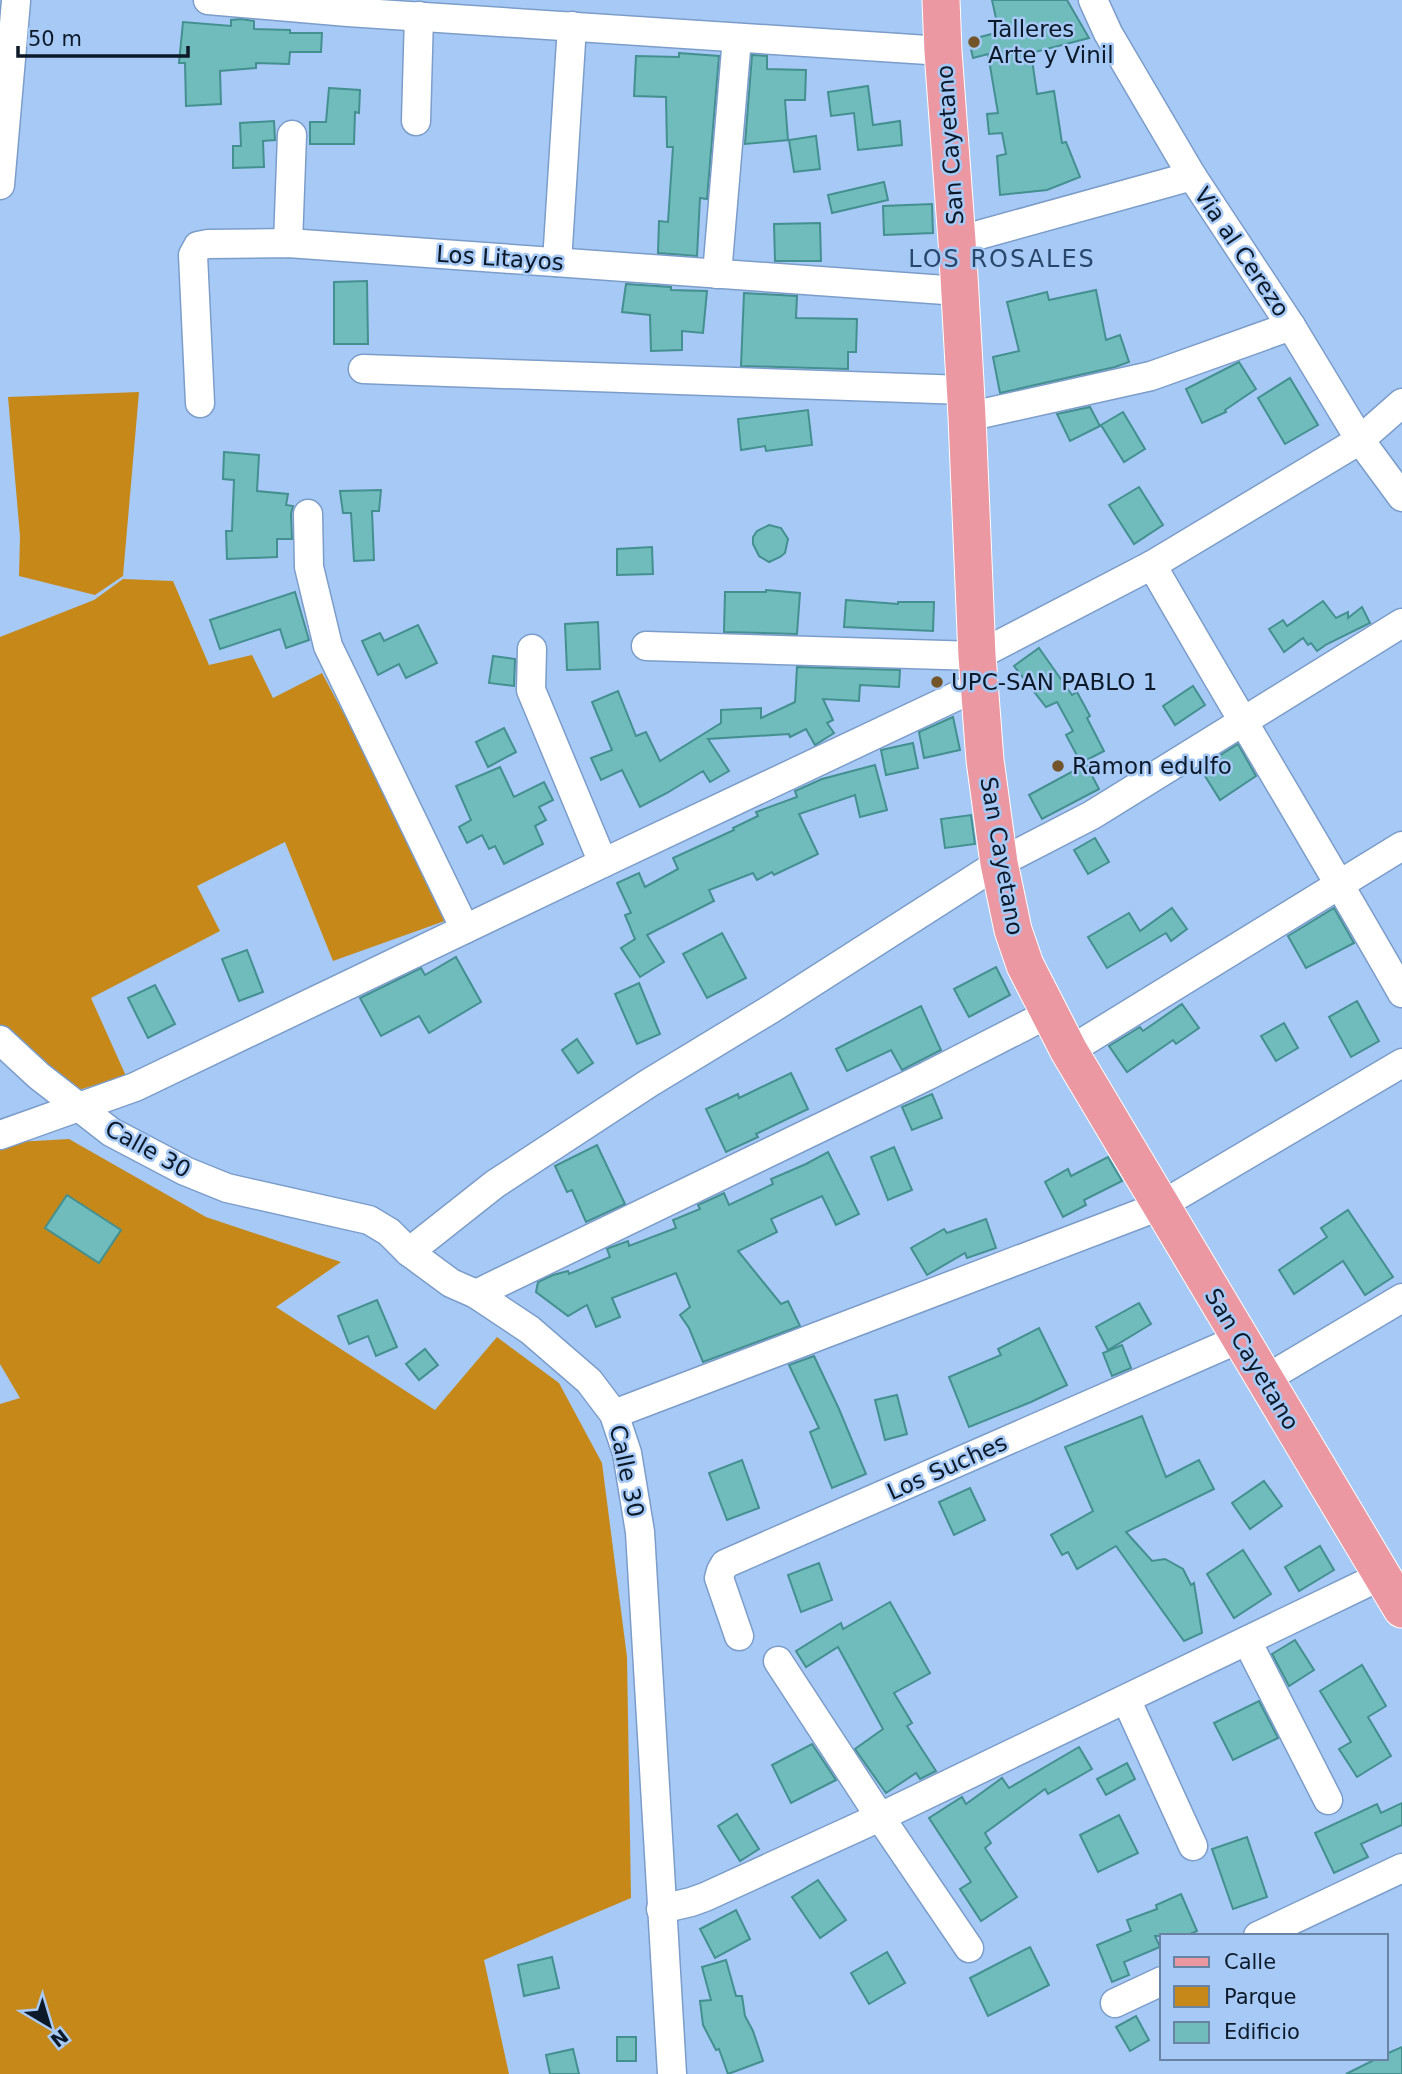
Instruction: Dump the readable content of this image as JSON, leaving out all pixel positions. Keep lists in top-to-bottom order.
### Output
{
  "streets": {
    "main road": ["San Cayetano"],
    "street": [
      "Via al Cerezo",
      "Los Litayos",
      "Calle 30",
      "Los Suches"
    ]
  },
  "crossings": [
    ["San Cayetano", "Los Litayos"],
    ["San Cayetano", "Los Suches"]
  ],
  "districts": ["LOS ROSALES"],
  "places": ["Talleres Arte y Vinil", "UPC-SAN PABLO 1", "Ramon edulfo"],
  "legend": ["Calle", "Parque", "Edificio"],
  "scale_bar": "50 m",
  "north": "bottom right"
}
